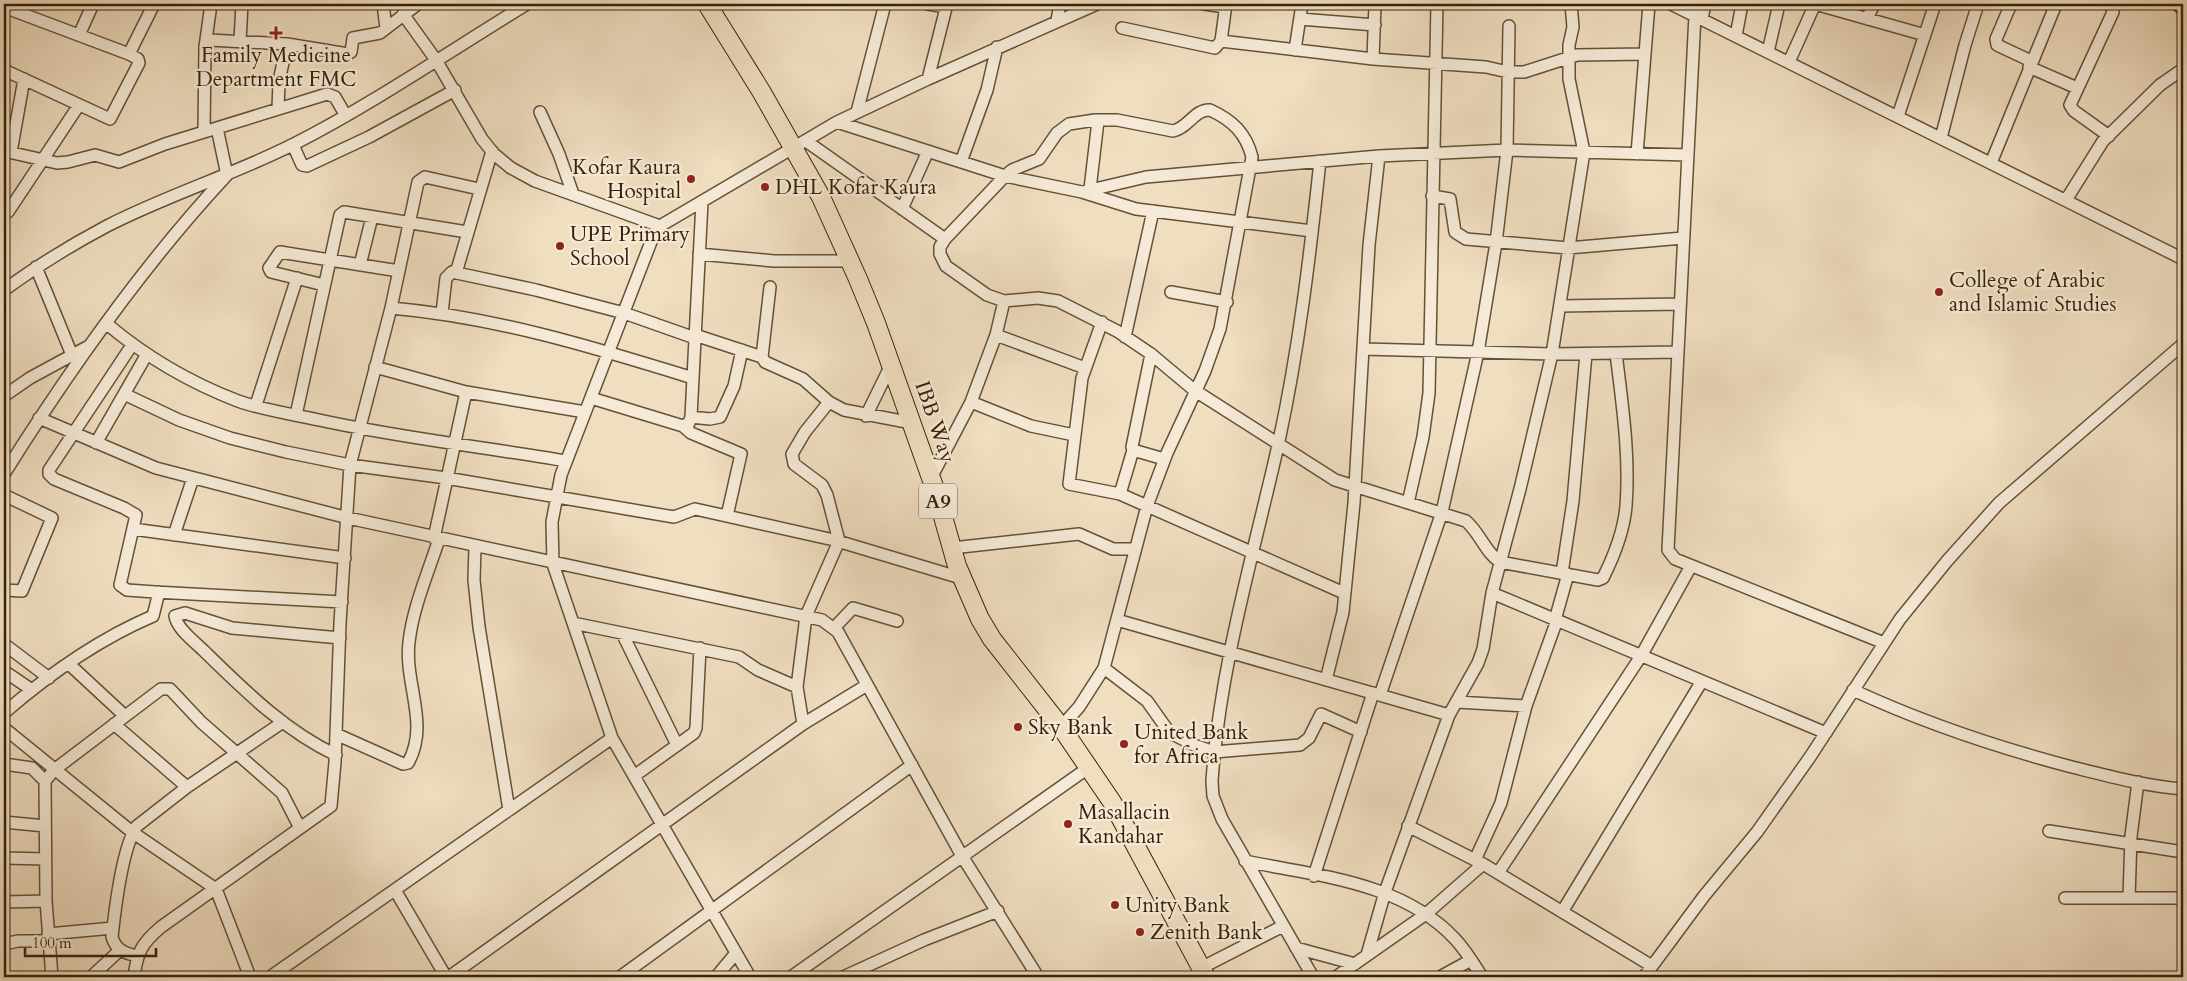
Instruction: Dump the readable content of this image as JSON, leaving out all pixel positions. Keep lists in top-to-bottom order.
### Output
{
  "streets": {
    "highway": ["IBB Way", "A9"]
  },
  "places": {
    "health": ["Family Medicine Department FMC"],
    "other": [
      "Kofar Kaura Hospital",
      "DHL Kofar Kaura",
      "UPE Primary School",
      "College of Arabic and Islamic Studies",
      "Sky Bank",
      "United Bank for Africa",
      "Masallacin Kandahar",
      "Unity Bank",
      "Zenith Bank"
    ]
  },
  "scale_bar": "100 m"
}
